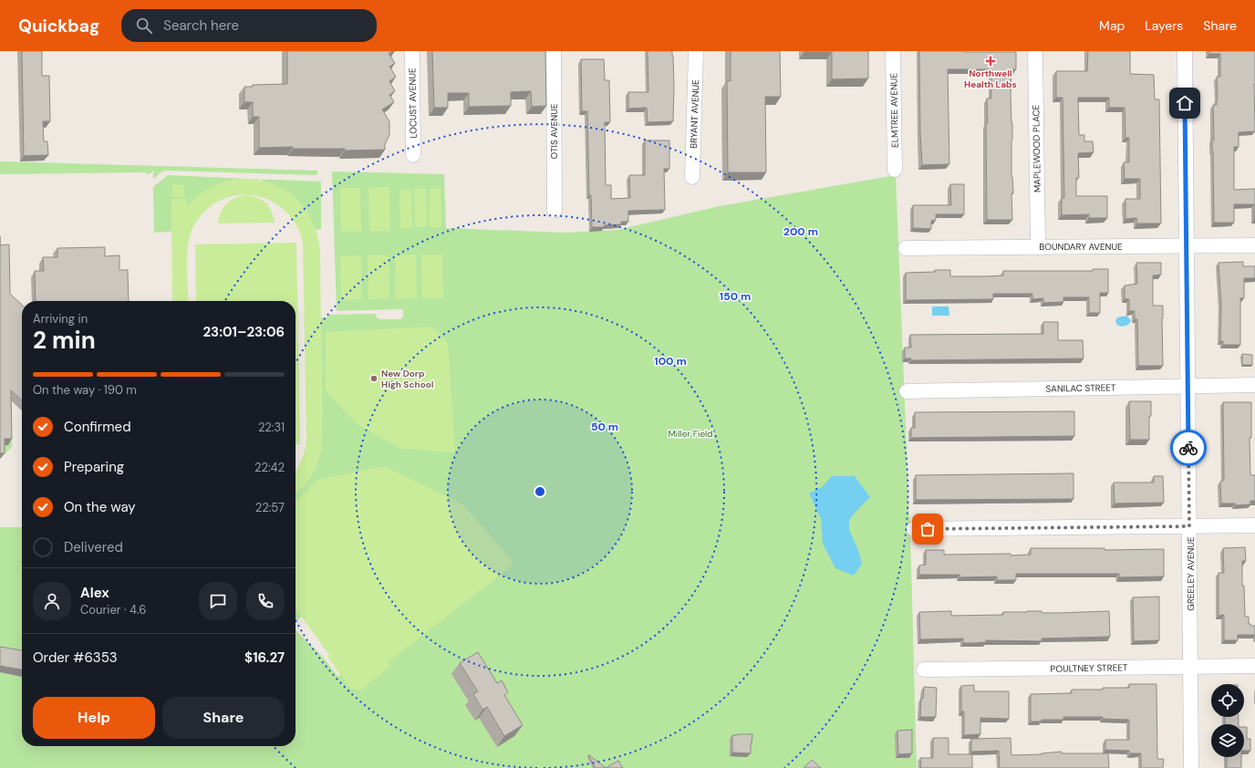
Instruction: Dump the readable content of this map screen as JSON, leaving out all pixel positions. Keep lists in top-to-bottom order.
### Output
{
  "streets": {
    "street": [
      "LOCUST AVENUE",
      "ELMTREE AVENUE",
      "BRYANT AVENUE",
      "OTIS AVENUE",
      "MAPLEWOOD PLACE",
      "BOUNDARY AVENUE",
      "SANILAC STREET",
      "GREELEY AVENUE",
      "POULTNEY STREET"
    ]
  },
  "crossings": [
    ["MAPLEWOOD PLACE", "BOUNDARY AVENUE"],
    ["BOUNDARY AVENUE", "GREELEY AVENUE"],
    ["SANILAC STREET", "GREELEY AVENUE"],
    ["GREELEY AVENUE", "POULTNEY STREET"]
  ],
  "parks": ["Miller Field"],
  "places": {
    "health": ["Northwell Health Labs"],
    "other": ["New Dorp High School"]
  },
  "page": {
    "header": "Quickbag",
    "search": "Search here",
    "nav": ["Map", "Layers", "Share"],
    "heading": ["2 min", "Arriving in", "23:01–23:06"],
    "panel": [
      "Alex",
      "Courier · 4.6",
      "Order #6353",
      "$16.27"
    ],
    "bar": "On the way · 190 m",
    "list": [
      ["Confirmed", "22:31"],
      ["Preparing", "22:42"],
      ["On the way", "22:57"],
      "Delivered"
    ],
    "buttons": ["Help", "Share"]
  },
  "rings": [
    "200 m",
    "150 m",
    "100 m",
    "50 m"
  ]
}
